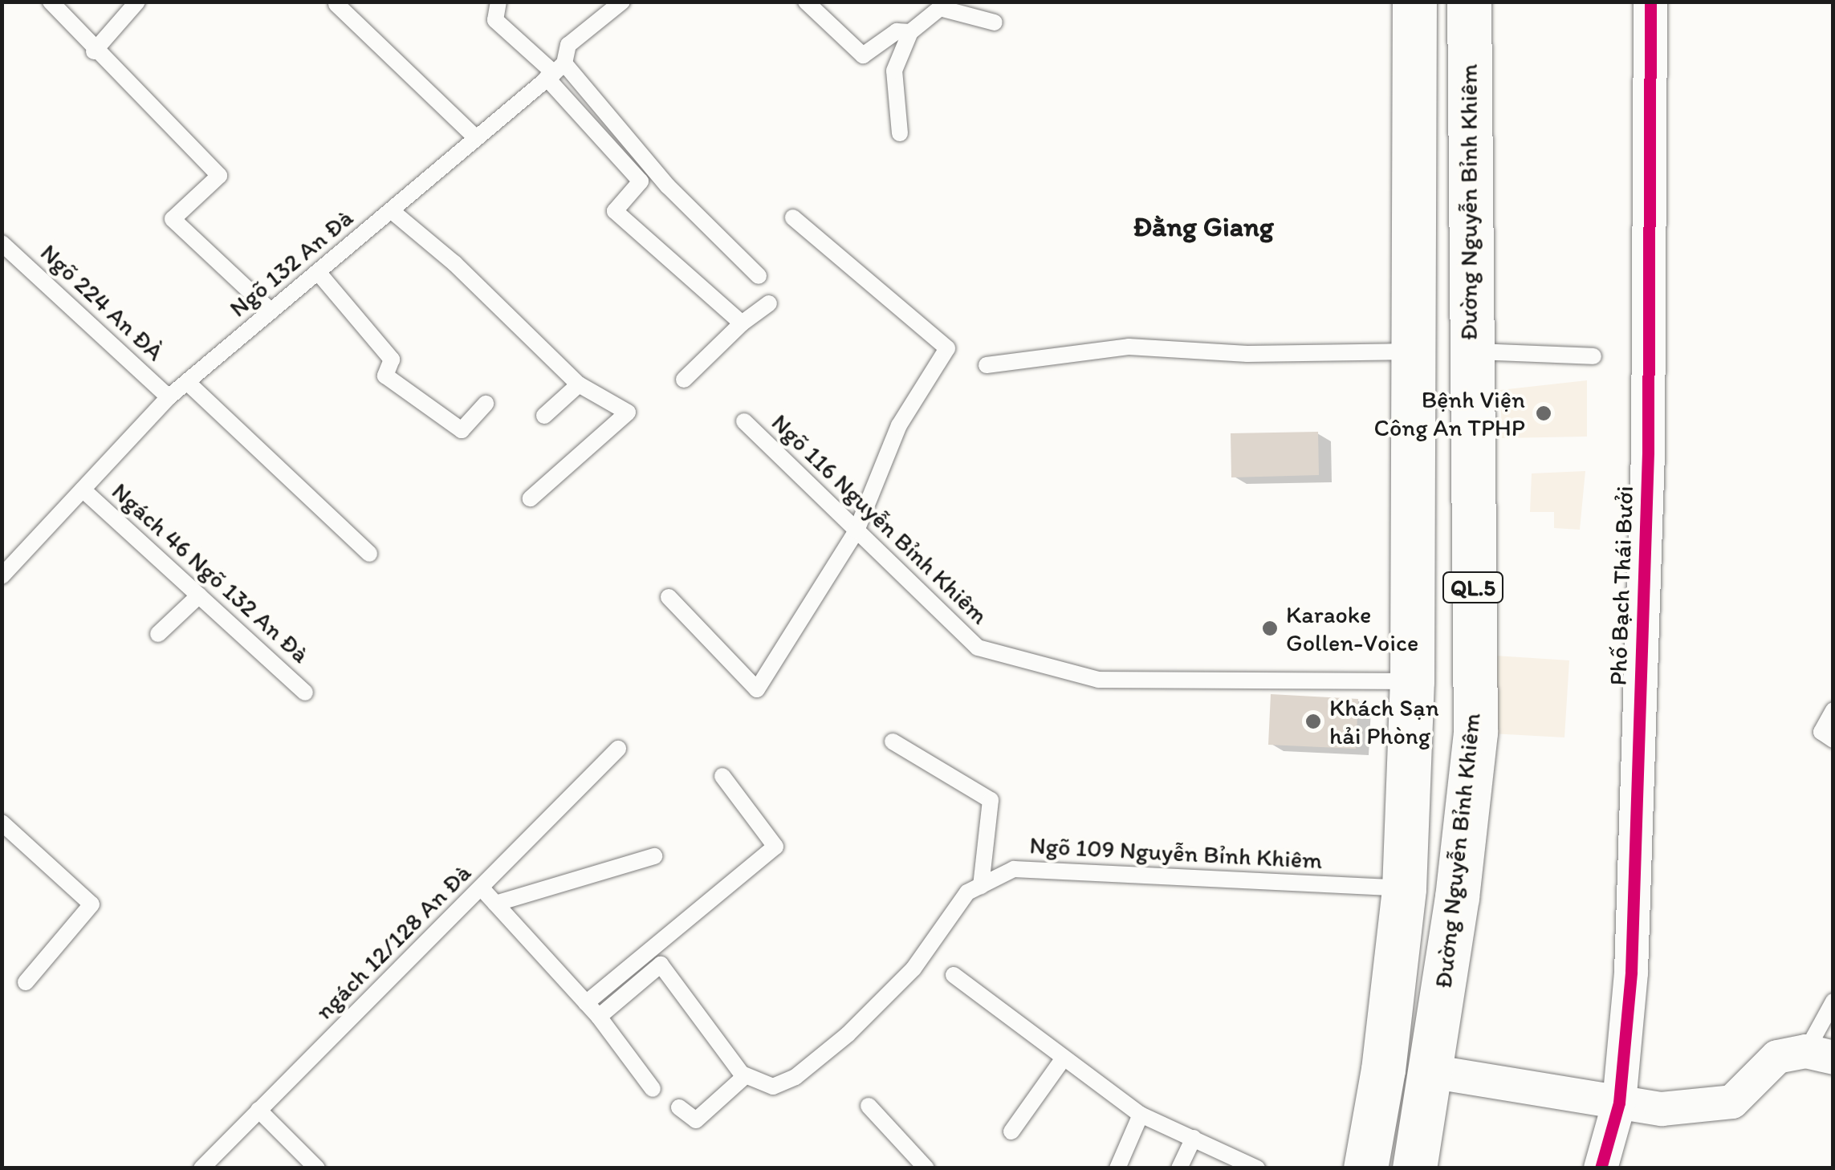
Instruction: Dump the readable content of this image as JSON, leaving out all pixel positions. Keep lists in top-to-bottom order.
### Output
{
  "streets": {
    "highway": ["Đường Nguyễn Bỉnh Khiêm", "QL.5"],
    "street": ["Phố Bạch Thái Bưởi"],
    "lane": [
      "Ngõ 132 An Đà",
      "Ngõ 224 An ĐÀ",
      "Ngõ 116 Nguyễn Bỉnh Khiêm",
      "Ngách 46 Ngõ 132 An Đà",
      "Ngõ 109 Nguyễn Bỉnh Khiêm",
      "ngách 12/128 An Đà"
    ]
  },
  "crossings": [
    ["Đường Nguyễn Bỉnh Khiêm", "Ngõ 116 Nguyễn Bỉnh Khiêm"],
    ["Đường Nguyễn Bỉnh Khiêm", "Ngõ 109 Nguyễn Bỉnh Khiêm"],
    ["Ngõ 132 An Đà", "Ngõ 224 An ĐÀ"],
    ["Ngõ 132 An Đà", "Ngách 46 Ngõ 132 An Đà"]
  ],
  "districts": ["Đằng Giang"],
  "places": ["Bệnh Viện Công An TPHP", "Karaoke Gollen-Voice", "Khách Sạn hải Phòng"]
}
